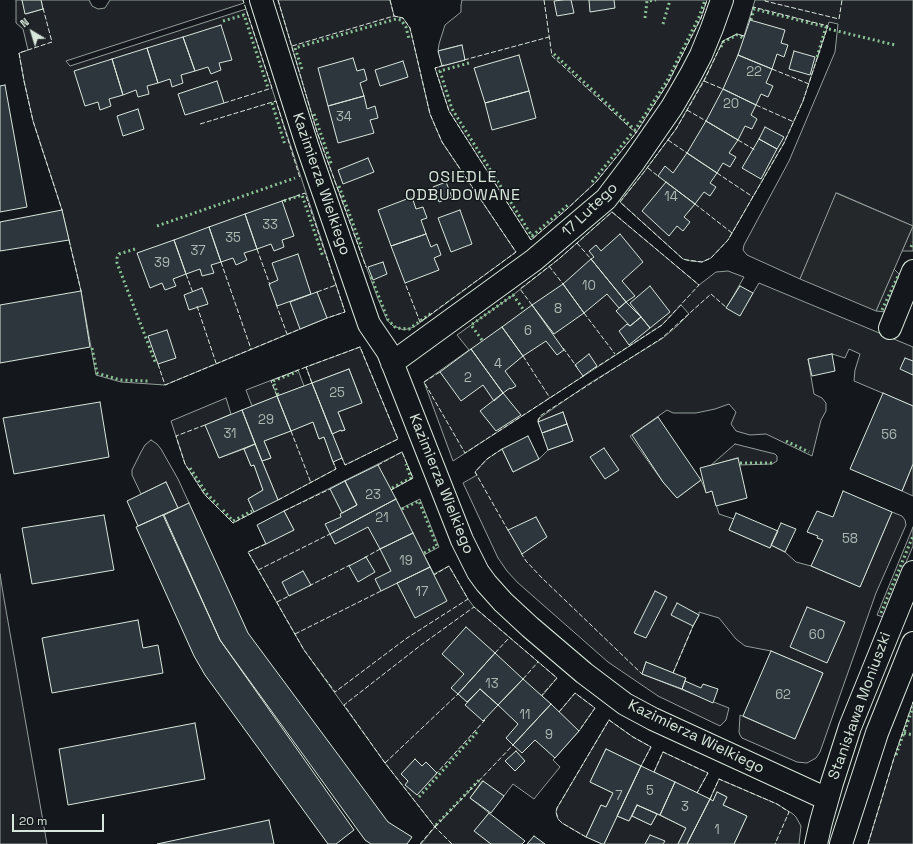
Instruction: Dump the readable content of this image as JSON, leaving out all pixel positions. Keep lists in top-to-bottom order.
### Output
{
  "streets": {
    "street": ["Kazimierza Wielkiego", "17 Lutego", "Stanisława Moniuszki"]
  },
  "crossings": [
    ["Kazimierza Wielkiego", "17 Lutego"],
    ["Kazimierza Wielkiego", "Stanisława Moniuszki"]
  ],
  "districts": ["OSIEDLE ODBUDOWANE"],
  "house_numbers": [
    "22",
    "20",
    "34",
    "14",
    "33",
    "35",
    "37",
    "39",
    "10",
    "8",
    "6",
    "4",
    "2",
    "25",
    "29",
    "31",
    "56",
    "23",
    "21",
    "58",
    "19",
    "17",
    "60",
    "13",
    "62",
    "11",
    "9",
    "5",
    "7",
    "3",
    "1"
  ],
  "scale_bar": "20 m",
  "north": "top left"
}
